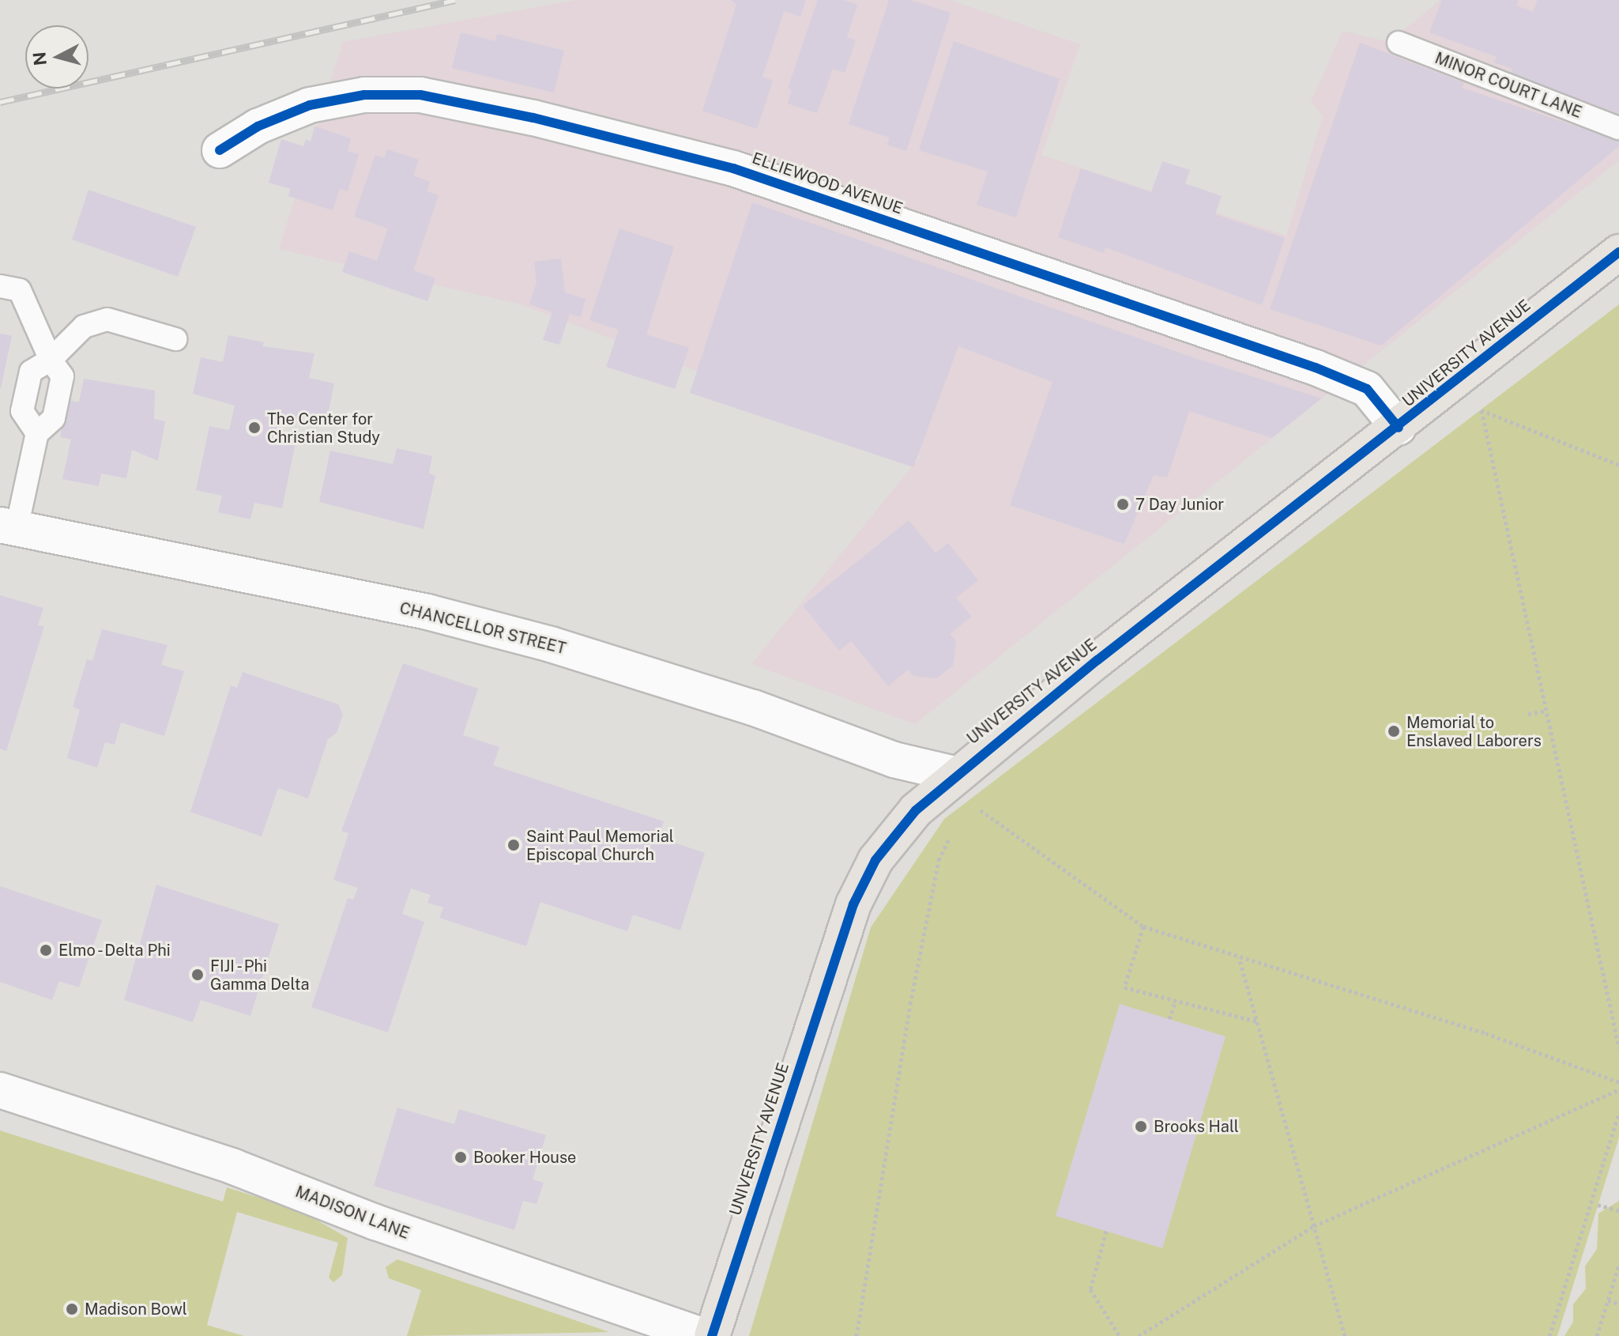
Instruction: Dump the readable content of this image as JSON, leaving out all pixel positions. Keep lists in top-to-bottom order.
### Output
{
  "streets": {
    "main road": ["UNIVERSITY AVENUE"],
    "street": ["ELLIEWOOD AVENUE", "CHANCELLOR STREET", "MADISON LANE"],
    "lane": ["MINOR COURT LANE"]
  },
  "crossings": [
    ["ELLIEWOOD AVENUE", "UNIVERSITY AVENUE"],
    ["UNIVERSITY AVENUE", "CHANCELLOR STREET"]
  ],
  "places": [
    "The Center for Christian Study",
    "7 Day Junior",
    "Memorial to Enslaved Laborers",
    "Saint Paul Memorial Episcopal Church",
    "Elmo - Delta Phi",
    "FIJI - Phi Gamma Delta",
    "Brooks Hall",
    "Booker House",
    "Madison Bowl"
  ],
  "north": "left"
}
